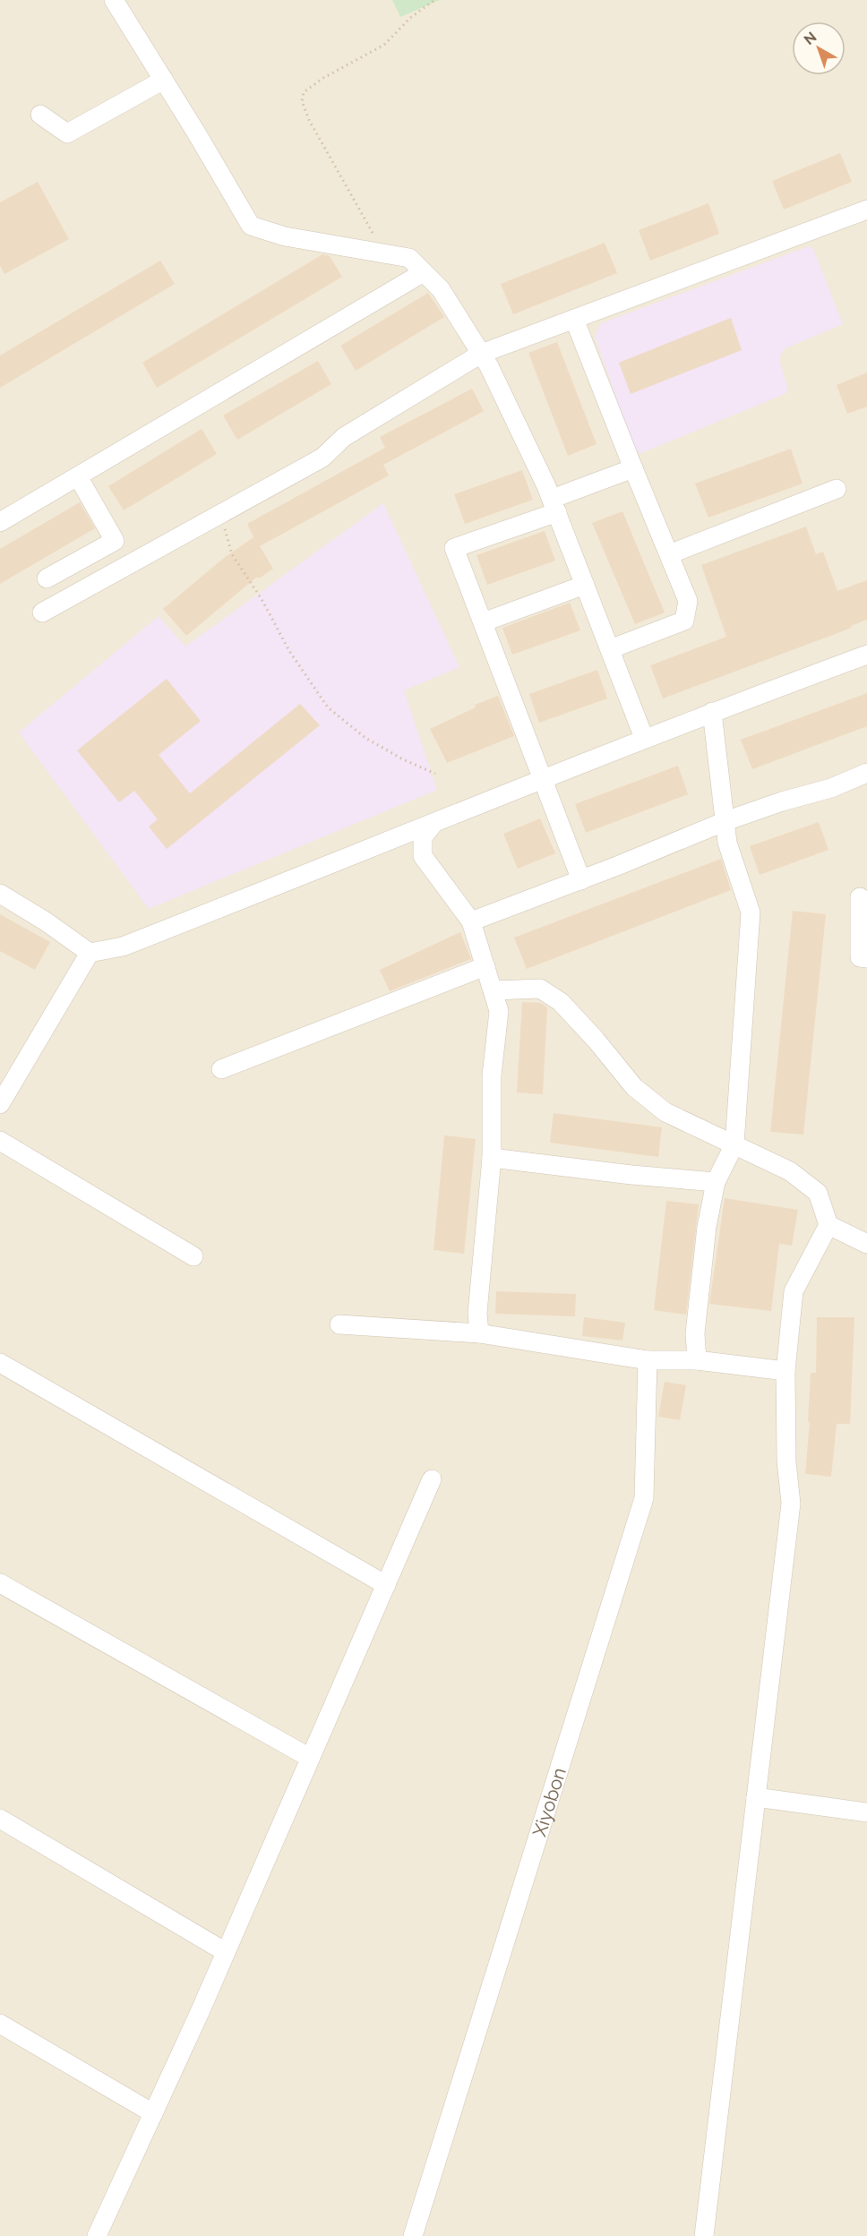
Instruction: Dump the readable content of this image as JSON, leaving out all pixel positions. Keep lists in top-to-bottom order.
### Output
{
  "streets": {
    "street": ["Xiyobon"]
  },
  "north": "top left"
}
